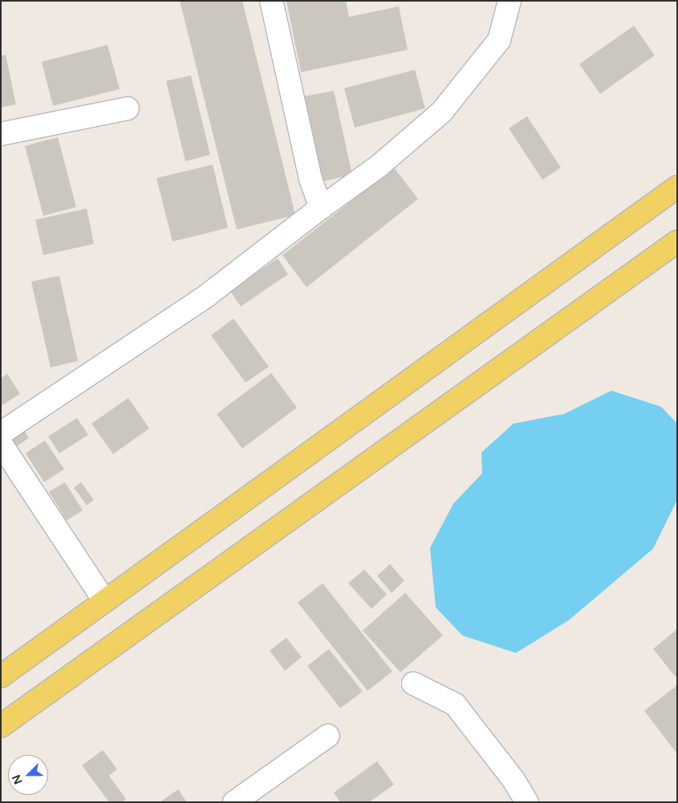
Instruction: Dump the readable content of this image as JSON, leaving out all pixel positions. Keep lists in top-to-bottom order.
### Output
{
  "north": "bottom left"
}
